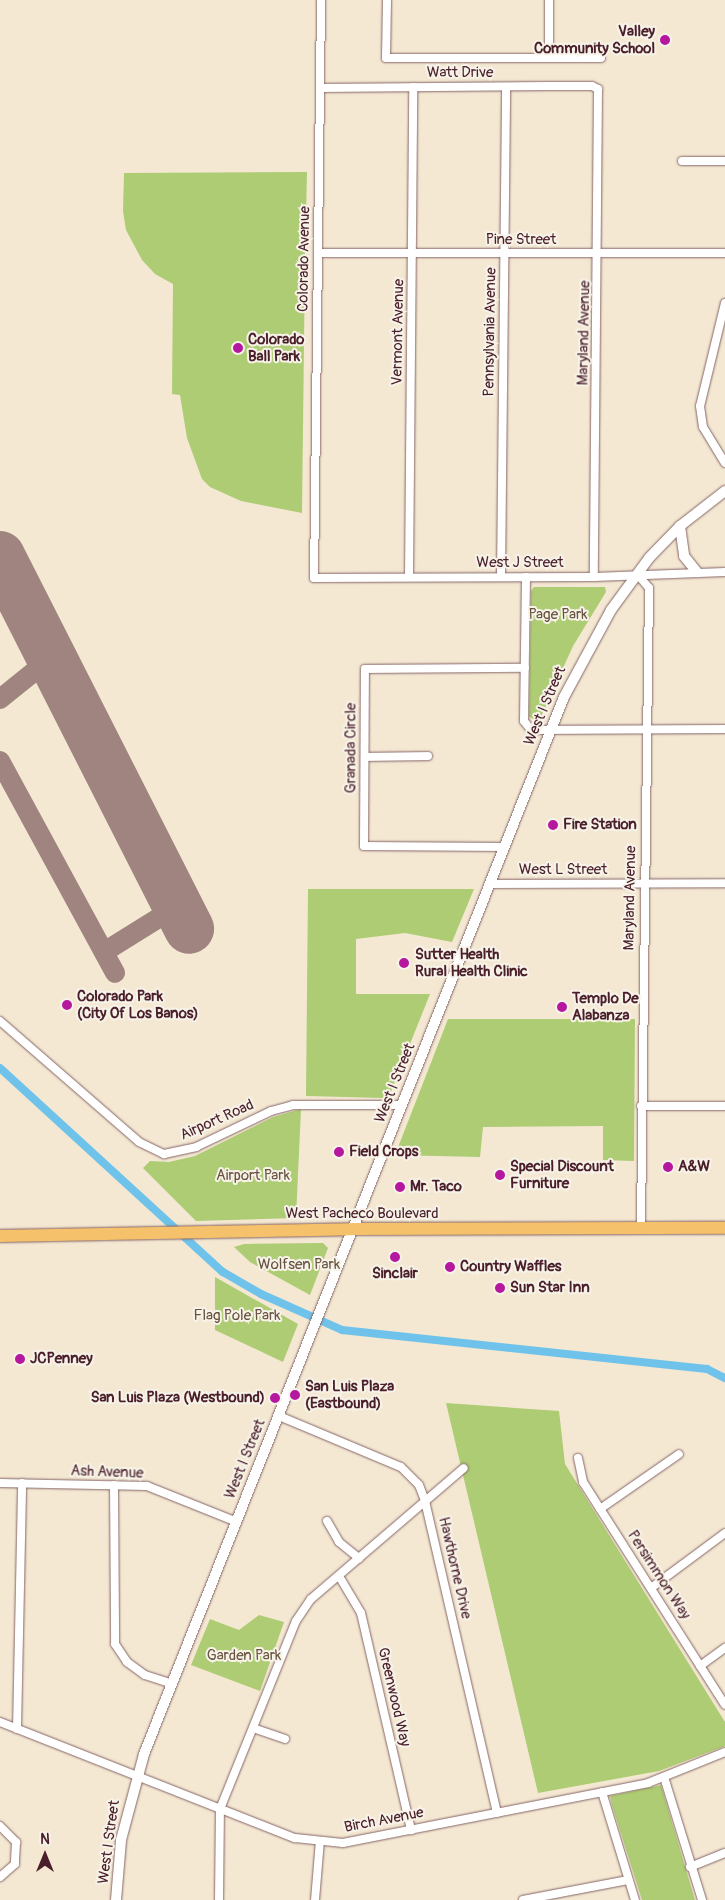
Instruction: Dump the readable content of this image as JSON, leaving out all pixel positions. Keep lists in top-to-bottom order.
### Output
{
  "streets": {
    "highway": ["West Pacheco Boulevard"],
    "street": [
      "Watt Drive",
      "Pine Street",
      "Colorado Avenue",
      "Vermont Avenue",
      "Pennsylvania Avenue",
      "Maryland Avenue",
      "West J Street",
      "West I Street",
      "Granada Circle",
      "West L Street",
      "Airport Road",
      "Ash Avenue",
      "Hawthorne Drive",
      "Persimmon Way",
      "Greenwood Way",
      "Birch Avenue"
    ]
  },
  "crossings": [
    ["Watt Drive", "Colorado Avenue"],
    ["Watt Drive", "Vermont Avenue"],
    ["Watt Drive", "Pennsylvania Avenue"],
    ["Watt Drive", "Maryland Avenue"],
    ["Pine Street", "Colorado Avenue"],
    ["Pine Street", "Vermont Avenue"],
    ["Pine Street", "Pennsylvania Avenue"],
    ["Pine Street", "Maryland Avenue"],
    ["Colorado Avenue", "West J Street"],
    ["Vermont Avenue", "West J Street"],
    ["Pennsylvania Avenue", "West J Street"],
    ["Maryland Avenue", "West J Street"],
    ["Maryland Avenue", "West I Street"],
    ["Maryland Avenue", "West L Street"],
    ["Maryland Avenue", "West Pacheco Boulevard"],
    ["West J Street", "West I Street"],
    ["West I Street", "Granada Circle"],
    ["West I Street", "West L Street"],
    ["West I Street", "Airport Road"],
    ["West I Street", "West Pacheco Boulevard"],
    ["West I Street", "Ash Avenue"],
    ["West I Street", "Hawthorne Drive"],
    ["West I Street", "Birch Avenue"],
    ["Hawthorne Drive", "Birch Avenue"],
    ["Greenwood Way", "Birch Avenue"]
  ],
  "parks": [
    "Page Park",
    "Airport Park",
    "Wolfsen Park",
    "Flag Pole Park",
    "Garden Park"
  ],
  "places": [
    "Valley Community School",
    "Colorado Ball Park",
    "Fire Station",
    "Sutter Health Rural Health Clinic",
    "Colorado Park (City Of Los Banos)",
    "Templo De Alabanza",
    "Field Crops",
    "A&W",
    "Special Discount Furniture",
    "Mr. Taco",
    "Sinclair",
    "Country Waffles",
    "Sun Star Inn",
    "JCPenney",
    "San Luis Plaza (Eastbound)",
    "San Luis Plaza (Westbound)"
  ],
  "north": "top"
}
